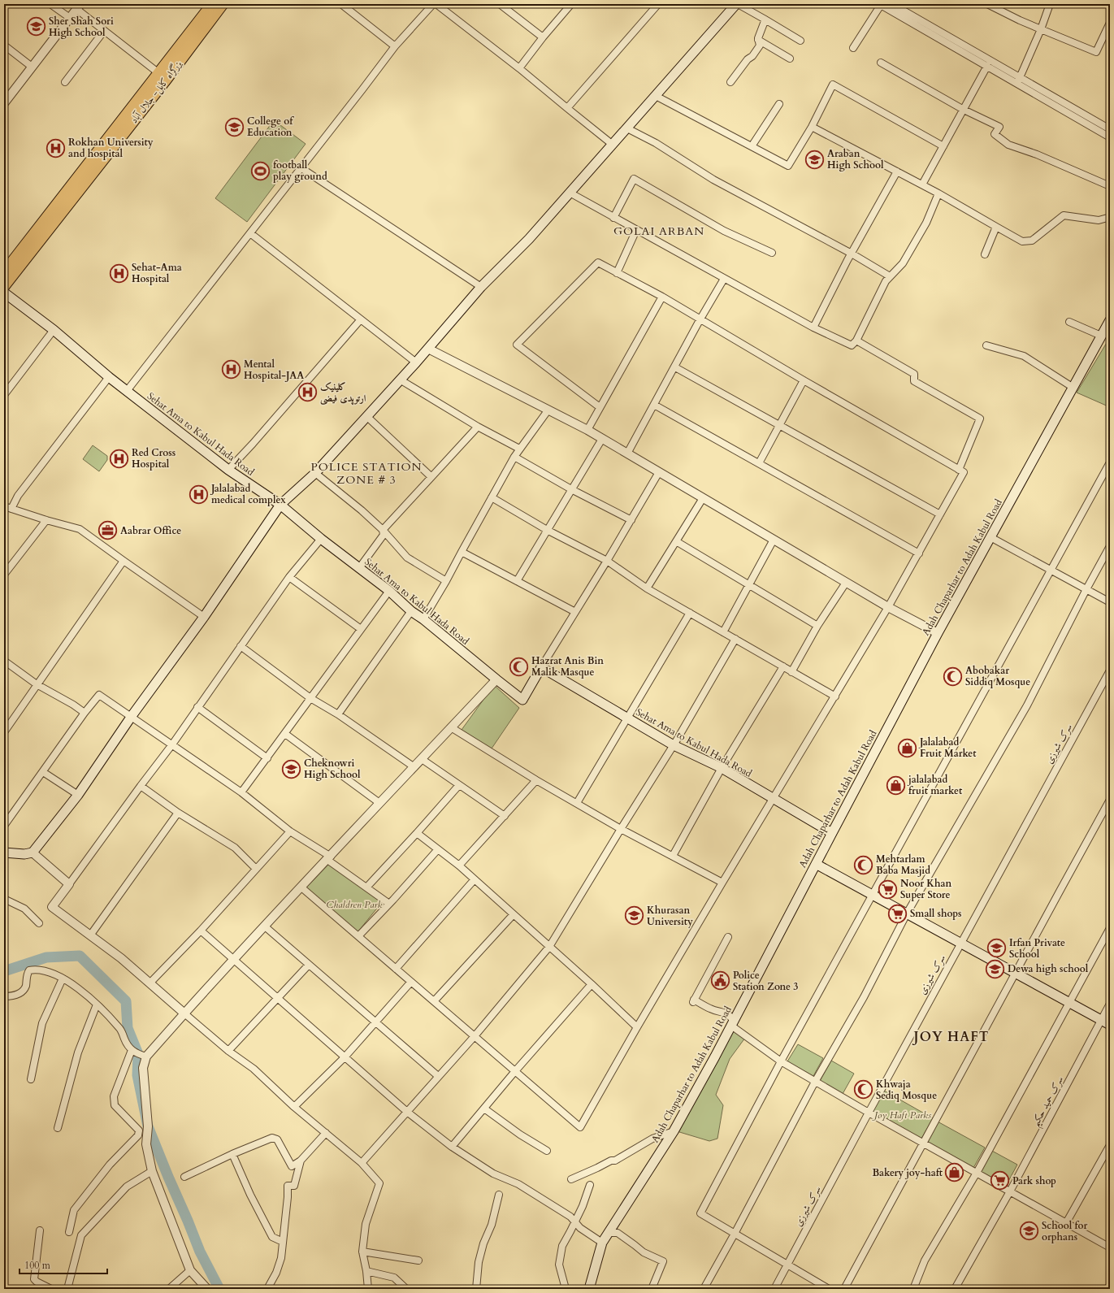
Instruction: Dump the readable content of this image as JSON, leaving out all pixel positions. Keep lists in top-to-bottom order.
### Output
{
  "streets": {
    "highway": ["بزرگراه کابل- جلال آباد"],
    "main road": ["Sehat Ama to Kabul Hada Road", "Adah Chaparhar to Adah Kabul Road"],
    "street": ["سرک شیرزی", "سرک حمید حکیم"]
  },
  "crossings": [
    ["Sehat Ama to Kabul Hada Road", "Adah Chaparhar to Adah Kabul Road"]
  ],
  "districts": ["GOLAI ARBAN", "POLICE STATION ZONE # 3", "JOY HAFT"],
  "parks": ["Chaldren Park", "Joy Haft Parks"],
  "places": {
    "school or university": [
      "Sher Shah Sori High School",
      "College of Education",
      "Araban High School",
      "Cheknowri High School",
      "Khurasan University",
      "Irfan Private School",
      "Dewa high school",
      "School for orphans"
    ],
    "hospital": [
      "Rokhan University and hospital",
      "Sehat-Ama Hospital",
      "Mental Hospital-JAA",
      "کلینیک ارتوپدی فیضی",
      "Red Cross Hospital",
      "Jalalabad medical complex"
    ],
    "sports": ["football play ground"],
    "office": ["Aabrar Office"],
    "mosque": [
      "Hazrat Anis Bin Malik Masque",
      "Abobakar Siddiq Mosque",
      "Mehtarlam Baba Masjid",
      "Khwaja Sediq Mosque"
    ],
    "shop": ["Jalalabad Fruit Market", "jalalabad fruit market", "Bakery joy-haft"],
    "supermarket": ["Noor Khan Super Store", "Small shops", "Park shop"],
    "public building": ["Police Station Zone 3"]
  },
  "scale_bar": "100 m"
}
